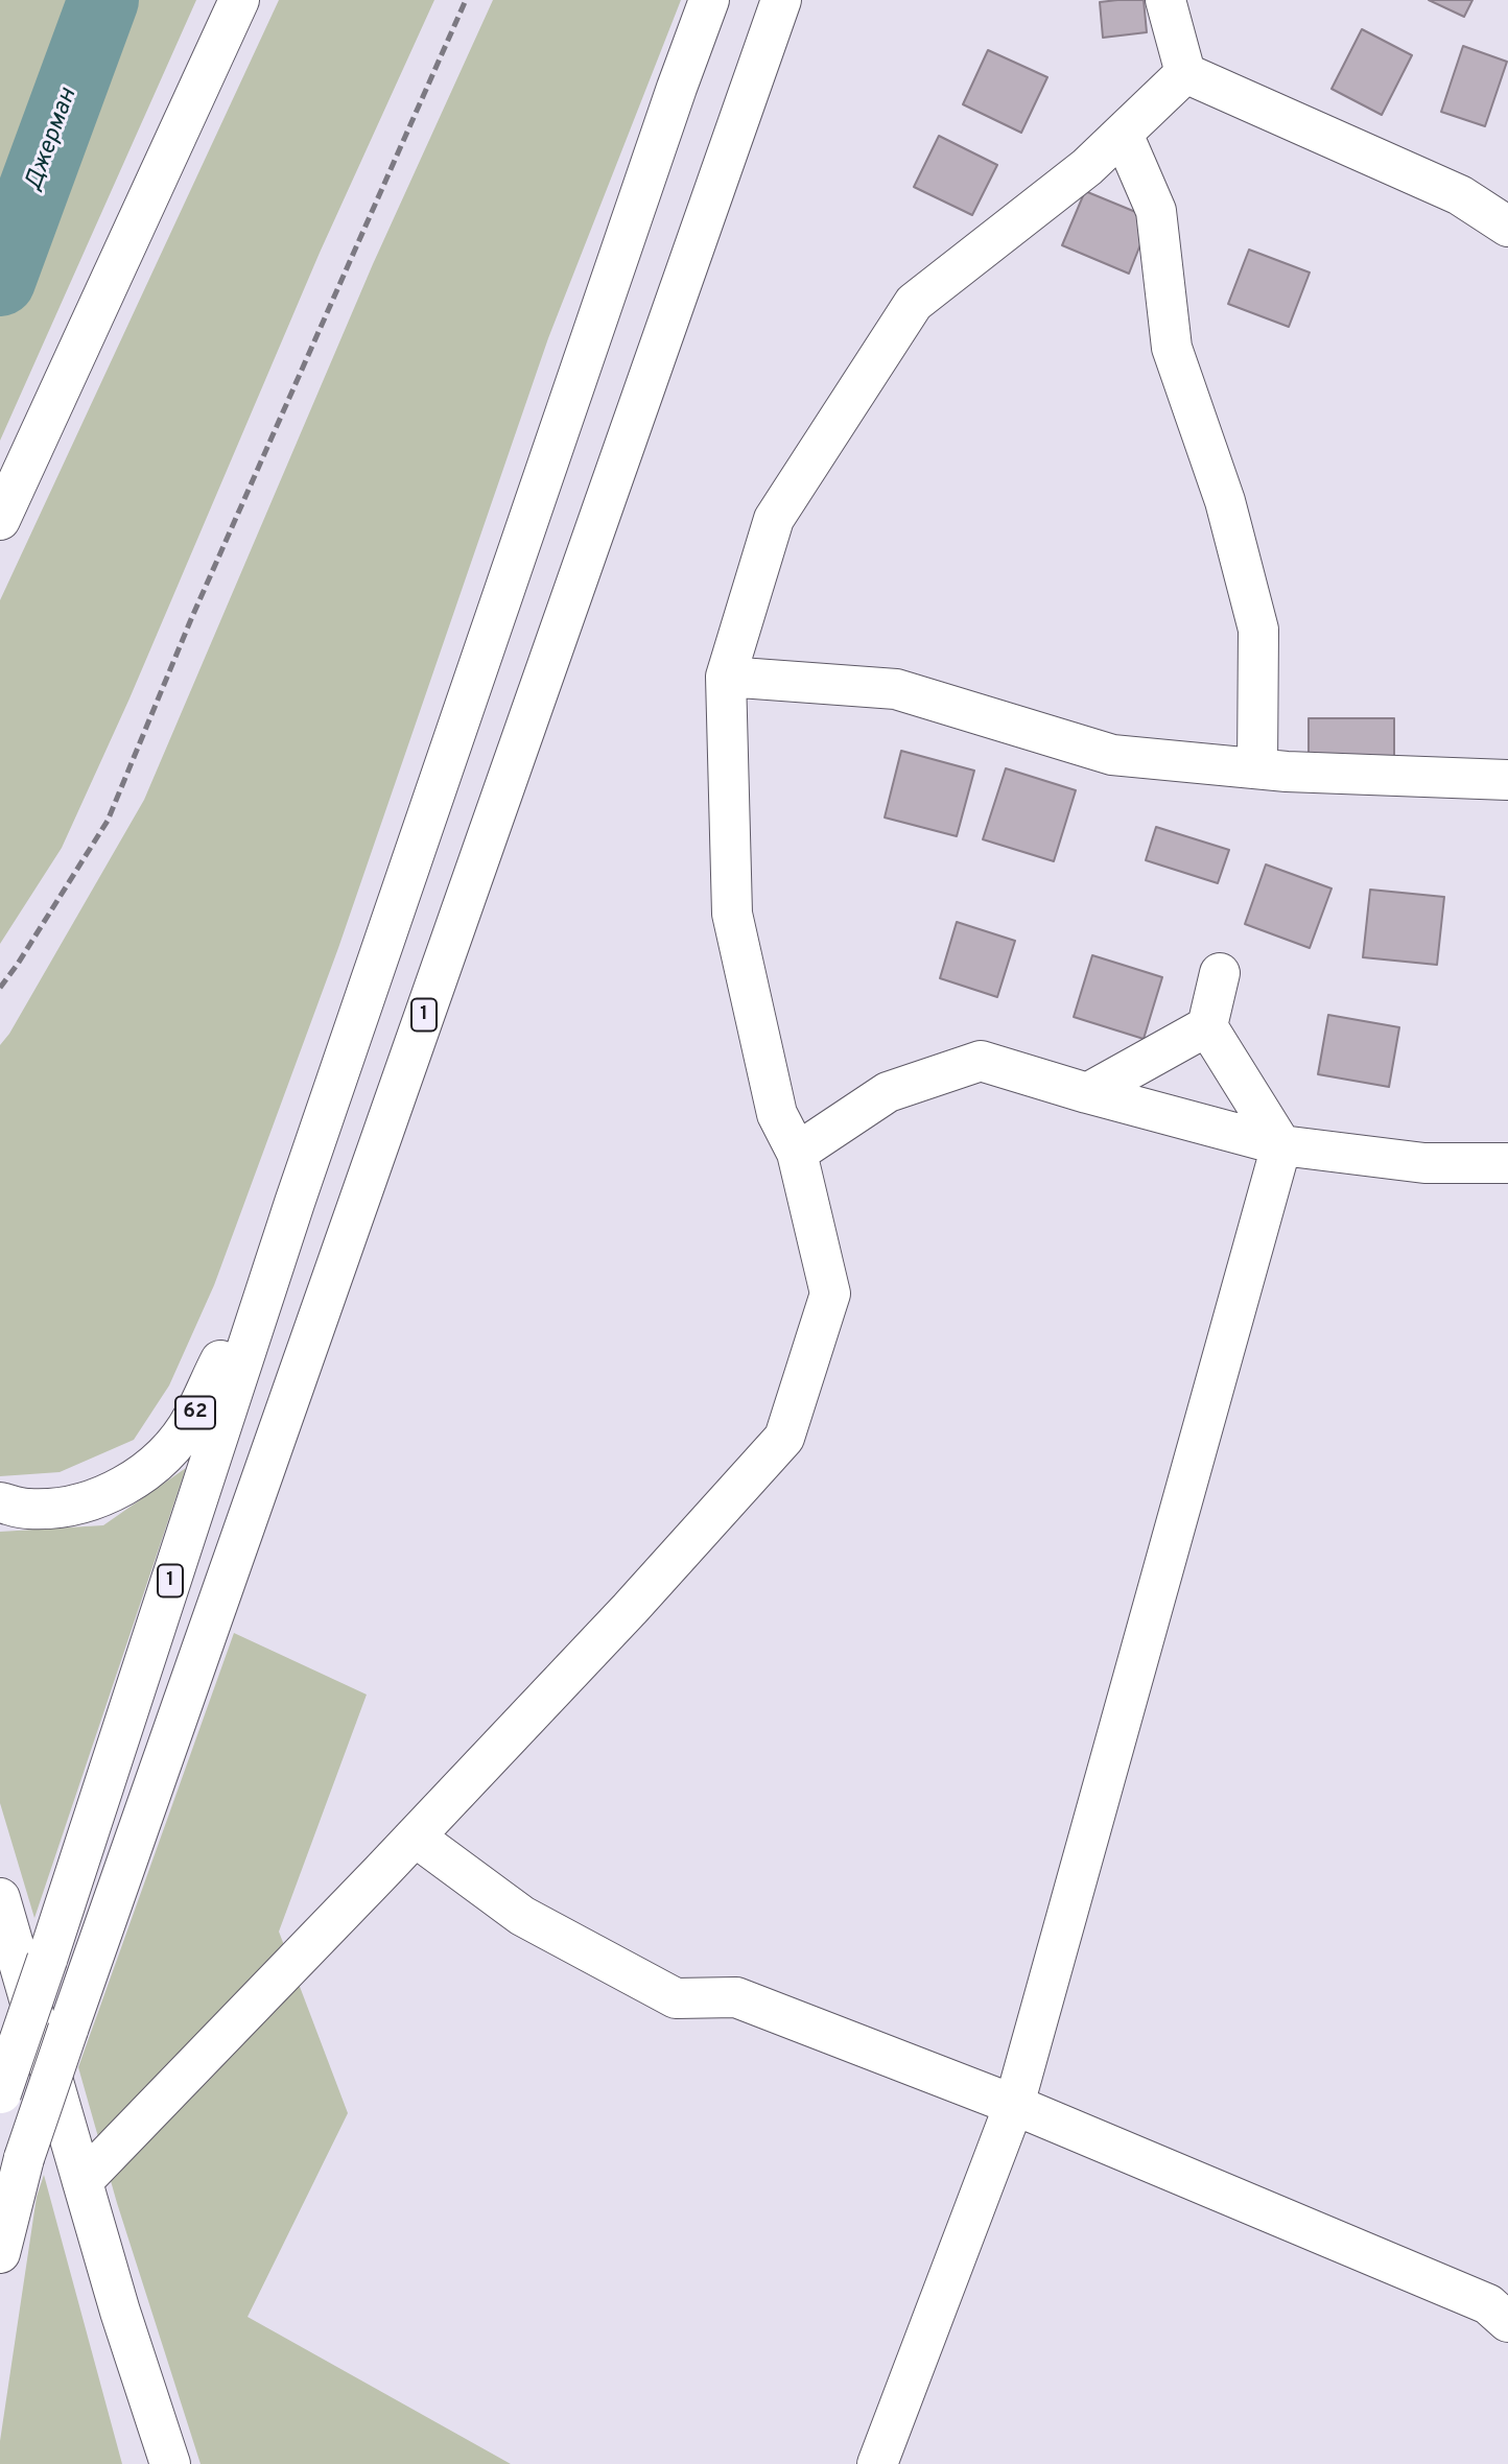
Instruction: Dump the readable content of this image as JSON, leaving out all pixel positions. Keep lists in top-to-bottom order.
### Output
{
  "streets": {
    "street": ["1", "62"]
  },
  "crossings": [
    ["1", "62"]
  ],
  "water": ["Джерман"]
}
